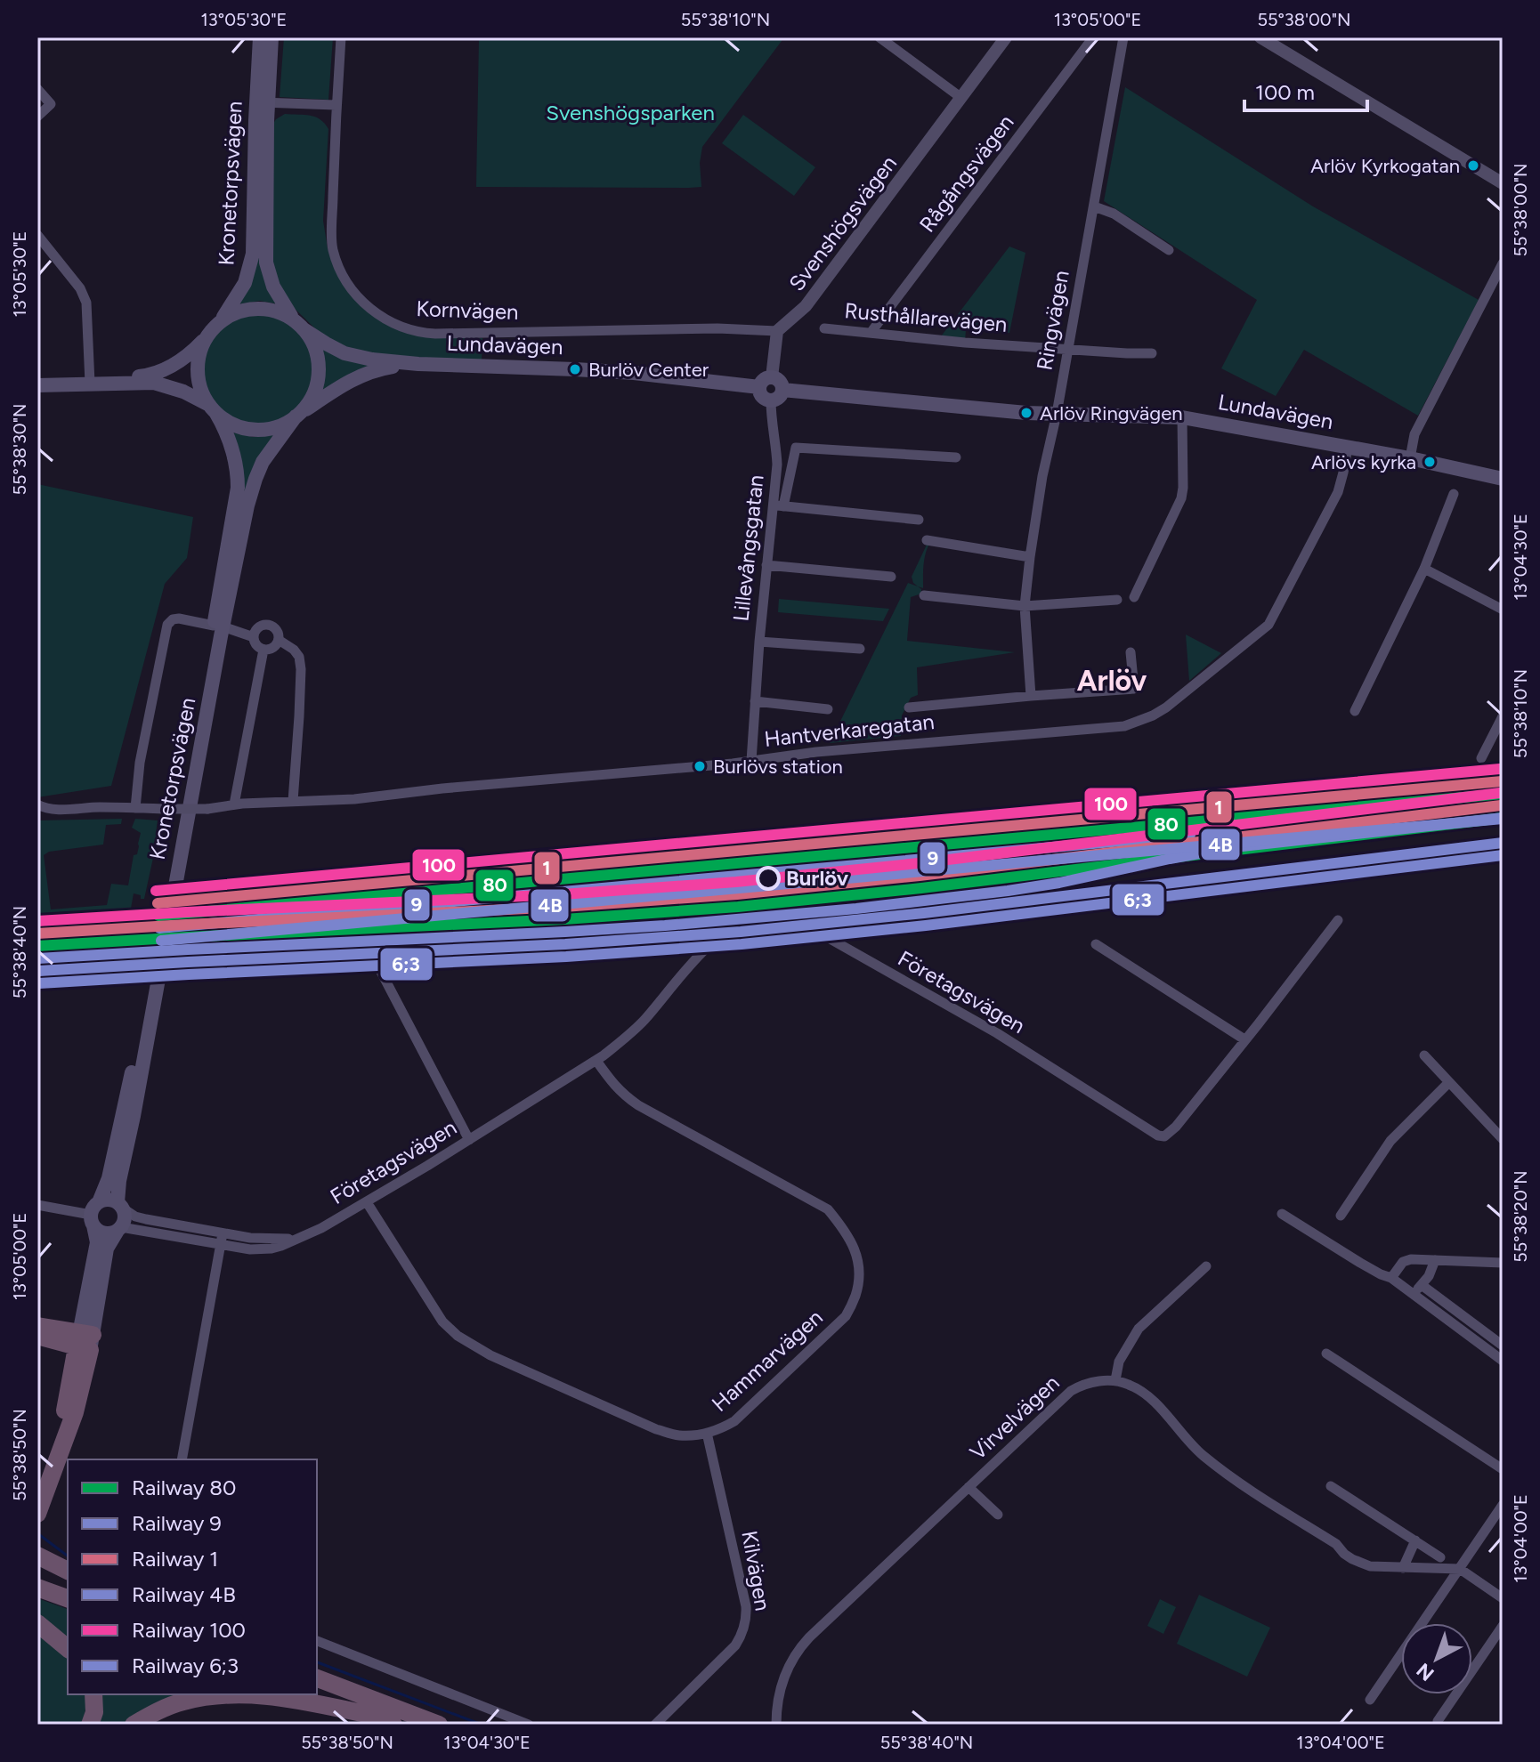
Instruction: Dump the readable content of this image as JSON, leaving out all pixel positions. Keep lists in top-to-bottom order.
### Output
{
  "streets": {
    "main road": ["Kronetorpsvägen", "Lundavägen"],
    "street": [
      "Rågångsvägen",
      "Svenshögsvägen",
      "Kornvägen",
      "Rusthållarevägen",
      "Ringvägen",
      "Lillevångsgatan",
      "Hantverkaregatan",
      "Företagsvägen",
      "Hammarvägen",
      "Virvelvägen",
      "Kilvägen"
    ]
  },
  "crossings": [
    ["Rågångsvägen", "Rusthållarevägen"],
    ["Kronetorpsvägen", "Lundavägen"],
    ["Kronetorpsvägen", "Företagsvägen"],
    ["Svenshögsvägen", "Kornvägen"],
    ["Rusthållarevägen", "Ringvägen"],
    ["Ringvägen", "Lundavägen"],
    ["Lundavägen", "Lillevångsgatan"],
    ["Lundavägen", "Hantverkaregatan"],
    ["Lillevångsgatan", "Hantverkaregatan"],
    ["Företagsvägen", "Hammarvägen"],
    ["Hammarvägen", "Kilvägen"]
  ],
  "districts": ["Arlöv"],
  "parks": ["Svenshögsparken"],
  "places": [
    "Arlöv Kyrkogatan",
    "Burlöv Center",
    "Arlöv Ringvägen",
    "Arlövs kyrka",
    "Burlövs station",
    "Burlöv"
  ],
  "lines": [
    "rail line 100",
    "rail line 1",
    "rail line 80",
    "rail line 9",
    "rail line 4B",
    "rail line 6;3"
  ],
  "legend": [
    "Railway 80",
    "Railway 9",
    "Railway 1",
    "Railway 4B",
    "Railway 100",
    "Railway 6;3"
  ],
  "scale_bar": "100 m",
  "north": "bottom left",
  "coordinates": [
    "13°05'30\"E",
    "55°38'10\"N",
    "13°05'00\"E",
    "55°38'00\"N",
    "55°38'30\"N",
    "13°04'30\"E",
    "55°38'40\"N",
    "55°38'20\"N",
    "55°38'50\"N",
    "13°04'00\"E"
  ]
}
